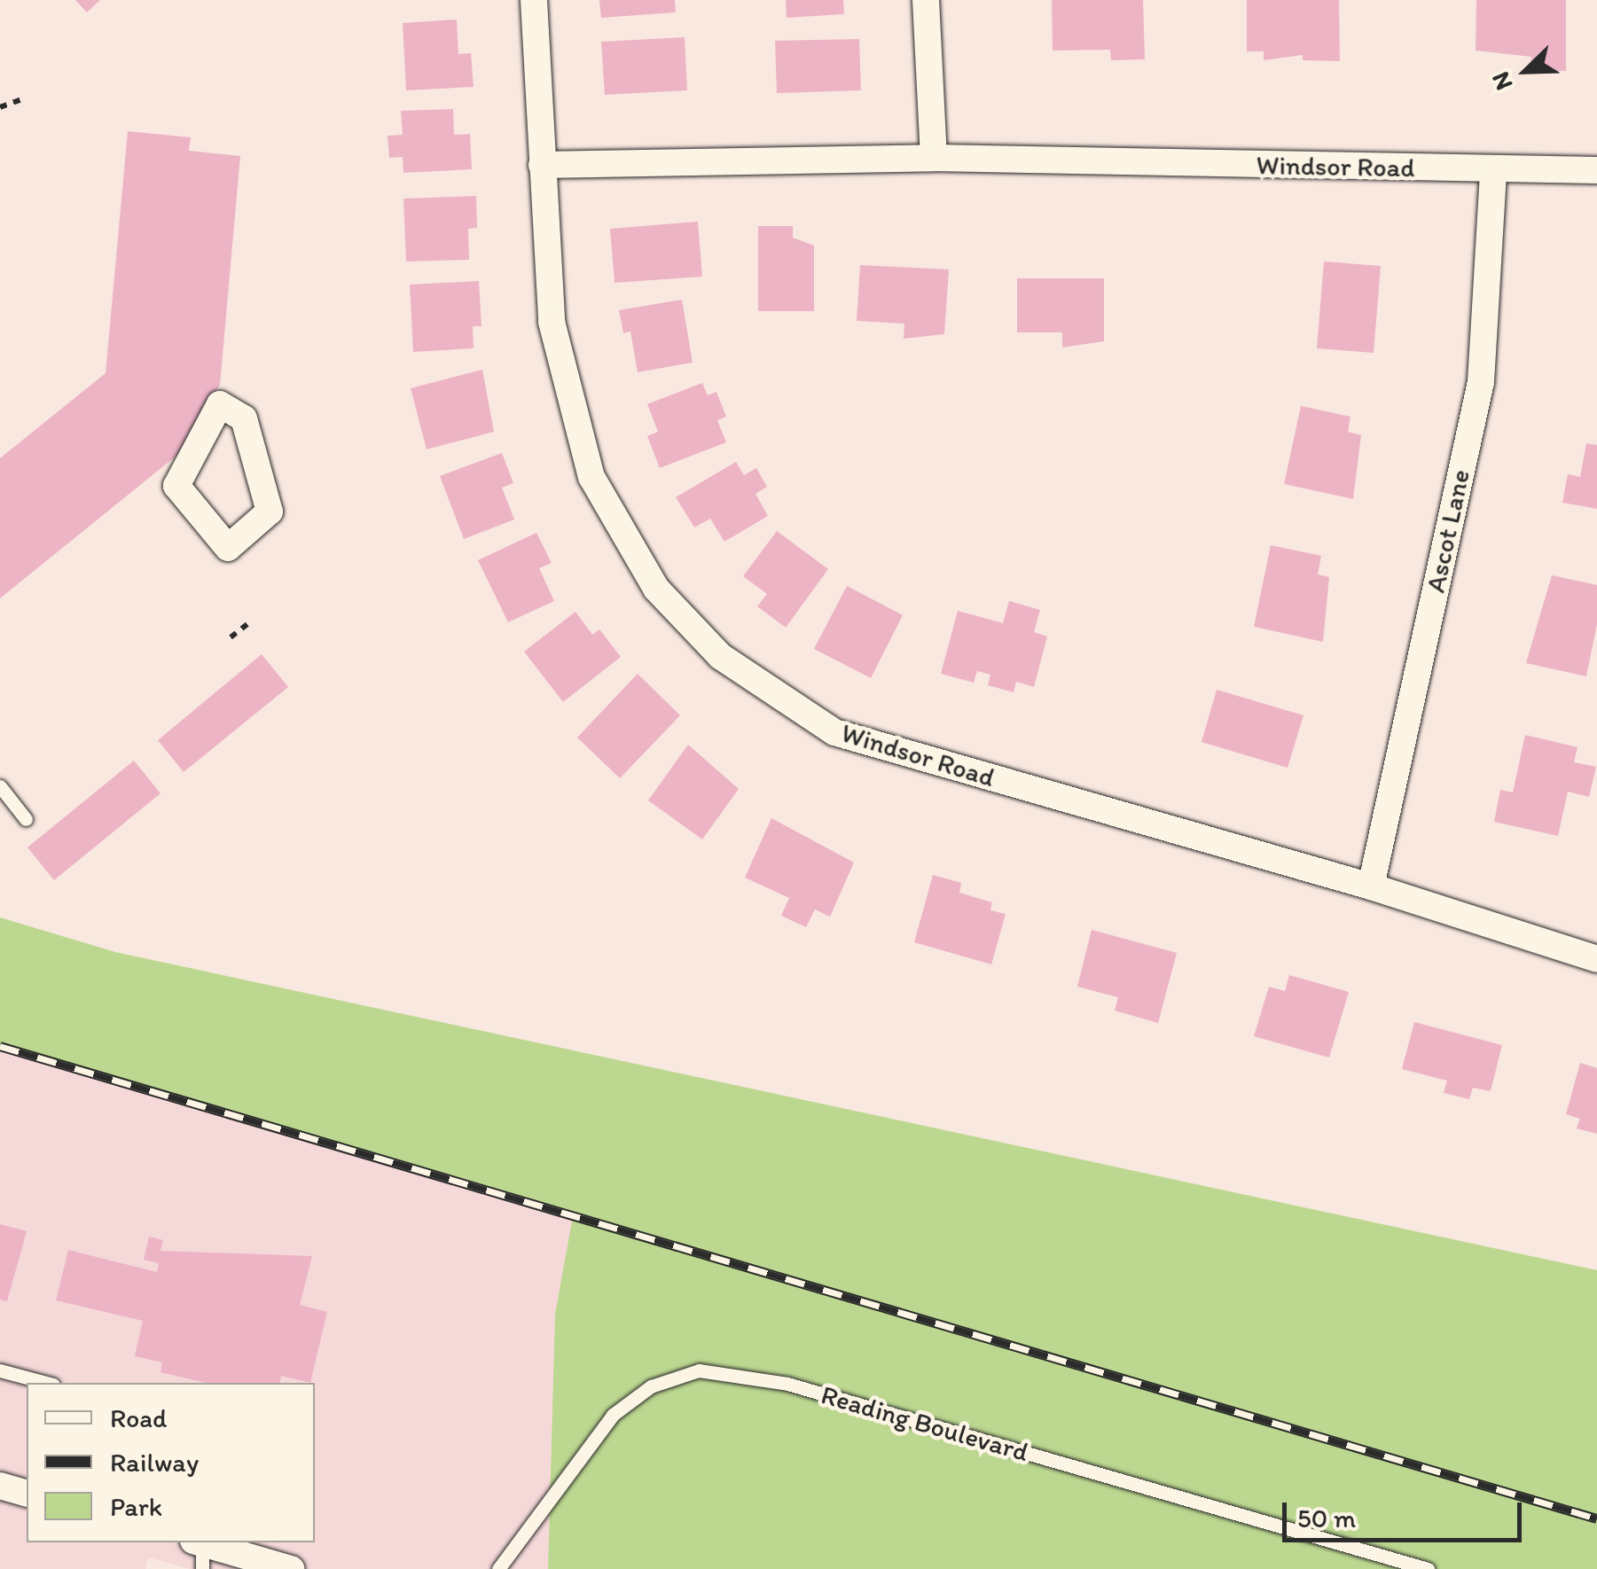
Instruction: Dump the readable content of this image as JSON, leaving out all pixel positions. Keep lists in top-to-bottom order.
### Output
{
  "streets": {
    "street": ["Windsor Road", "Ascot Lane"],
    "lane": ["Reading Boulevard"]
  },
  "crossings": [
    ["Windsor Road", "Ascot Lane"]
  ],
  "legend": ["Road", "Railway", "Park"],
  "scale_bar": "50 m",
  "north": "bottom left"
}
